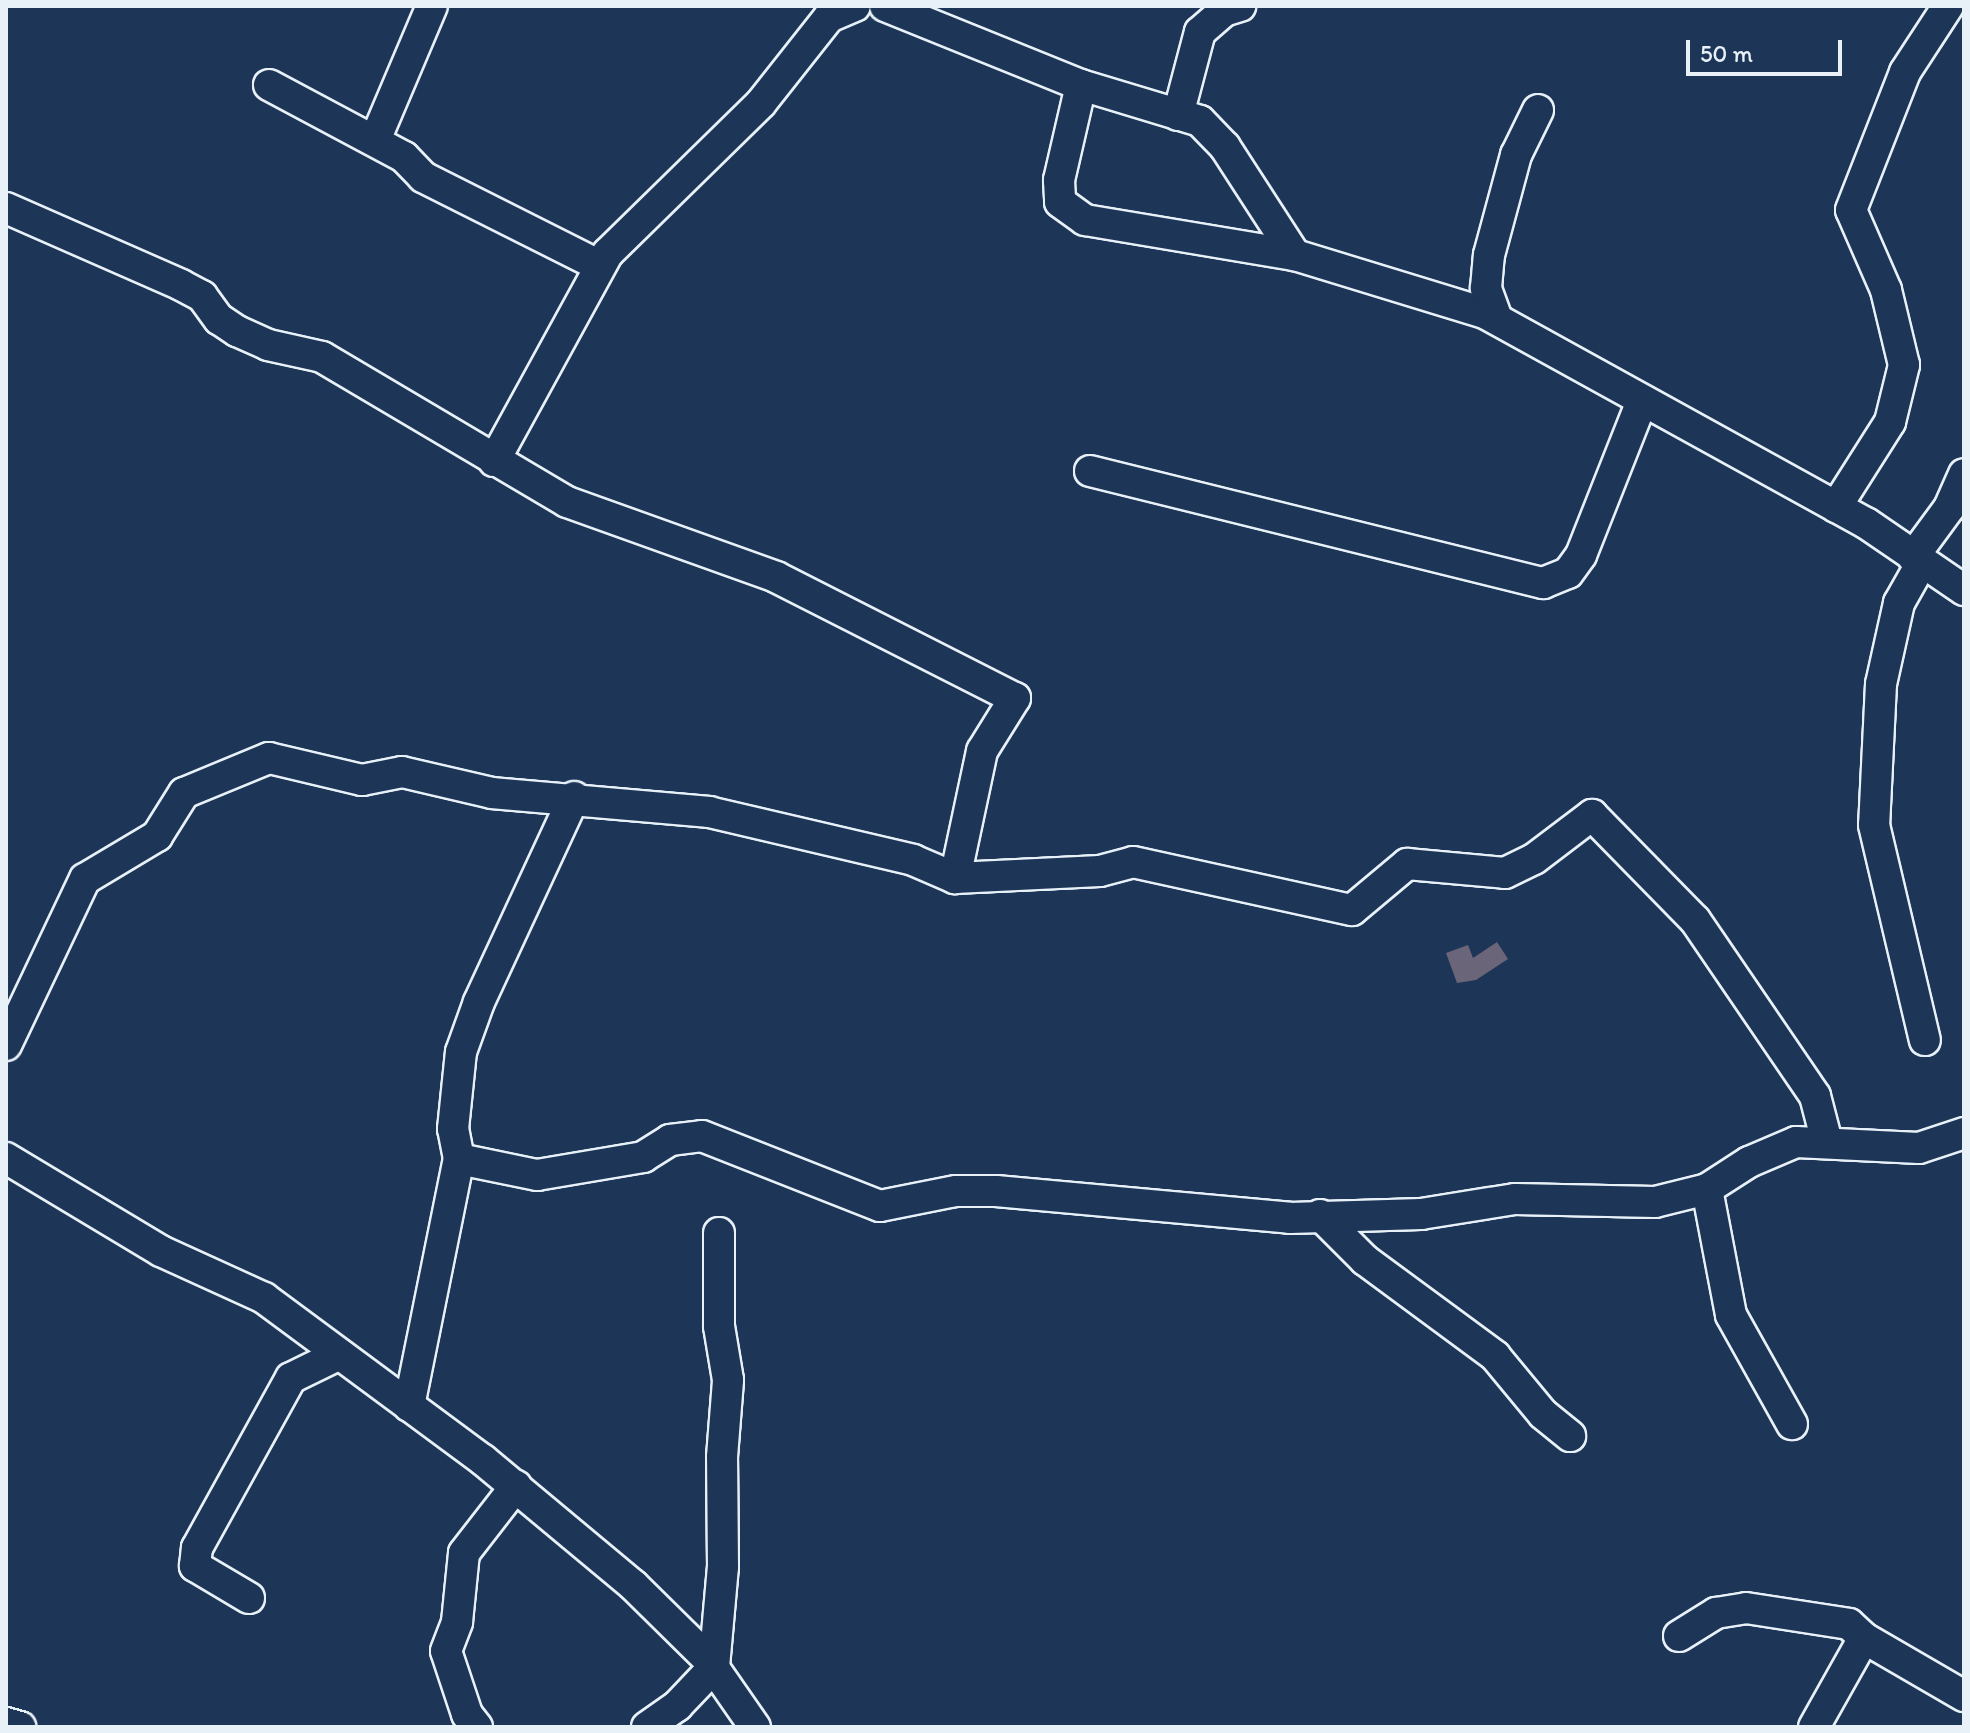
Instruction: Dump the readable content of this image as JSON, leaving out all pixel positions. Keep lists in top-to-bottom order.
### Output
{
  "scale_bar": "50 m"
}
